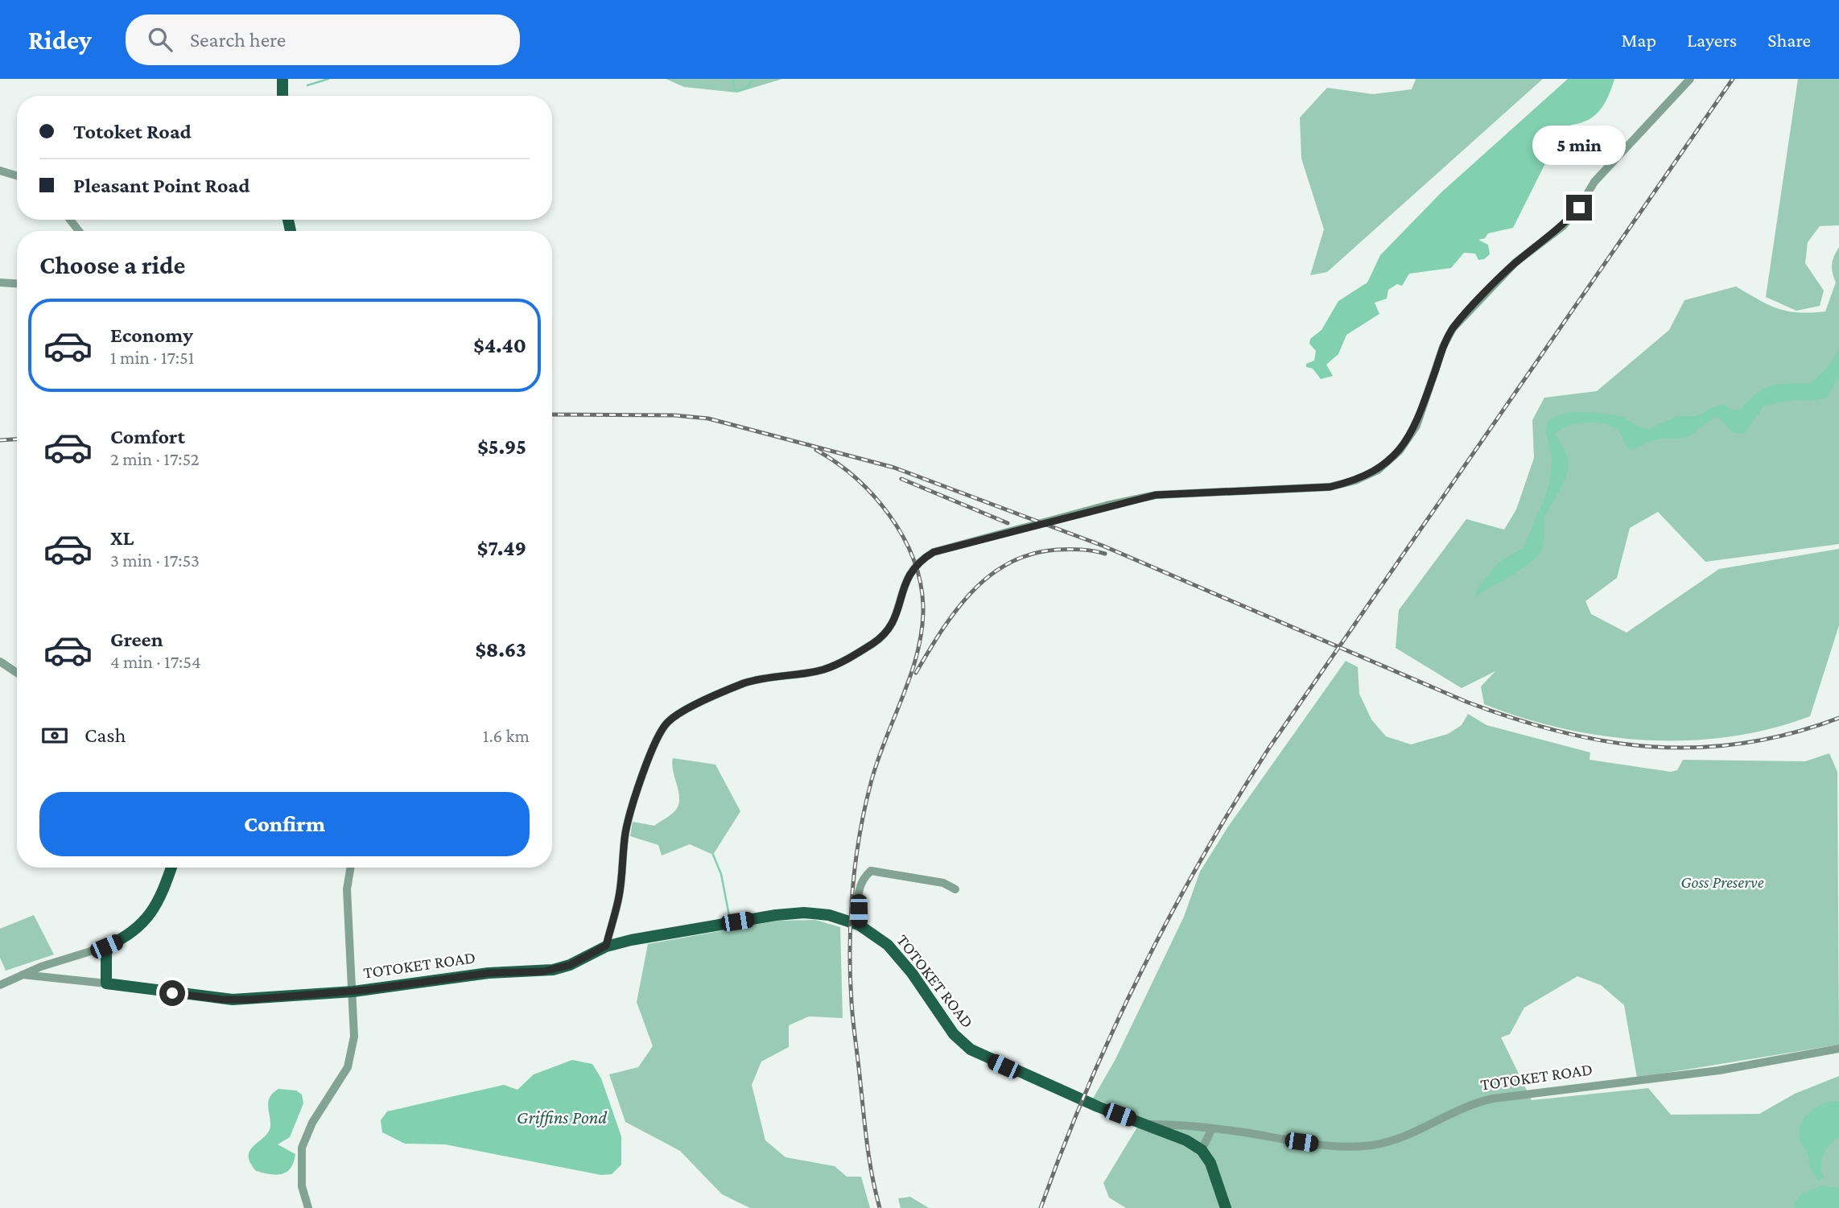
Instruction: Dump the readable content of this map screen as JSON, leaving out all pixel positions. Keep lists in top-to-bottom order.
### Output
{
  "streets": {
    "main road": ["TOTOKET ROAD"]
  },
  "water": ["Griffins Pond"],
  "parks": ["Goss Preserve"],
  "page": {
    "header": "Ridey",
    "search": "Search here",
    "nav": ["Map", "Layers", "Share"],
    "banner": ["Totoket Road", "Pleasant Point Road"],
    "bubble": "5 min",
    "heading": "Choose a ride",
    "list": [
      {
        "name": "Economy",
        "note": "1 min · 17:51",
        "value": "$4.40"
      },
      {
        "name": "Comfort",
        "note": "2 min · 17:52",
        "value": "$5.95"
      },
      {
        "name": "XL",
        "note": "3 min · 17:53",
        "value": "$7.49"
      },
      {
        "name": "Green",
        "note": "4 min · 17:54",
        "value": "$8.63"
      }
    ],
    "pay": ["Cash", "1.6 km"],
    "buttons": "Confirm"
  }
}
